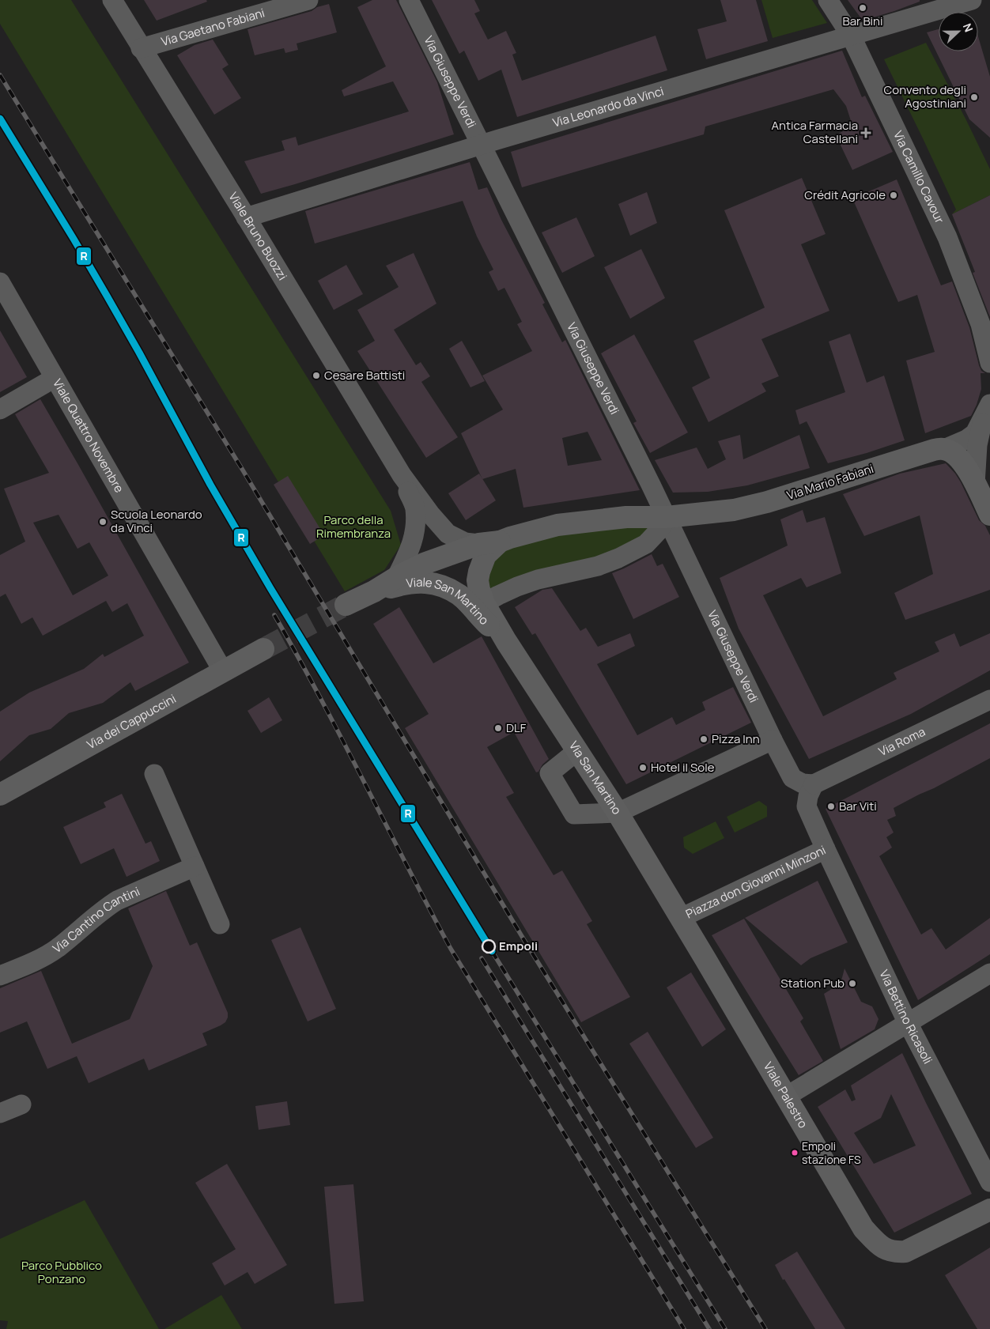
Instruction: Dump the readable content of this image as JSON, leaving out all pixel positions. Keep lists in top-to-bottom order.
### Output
{
  "streets": {
    "main road": [
      "Via Mario Fabiani",
      "Viale San Martino",
      "Via dei Cappuccini",
      "Via San Martino",
      "Viale Palestro"
    ],
    "street": [
      "Via Gaetano Fabiani",
      "Via Giuseppe Verdi",
      "Via Leonardo da Vinci",
      "Via Camillo Cavour",
      "Viale Bruno Buozzi",
      "Viale Quattro Novembre",
      "Via Roma",
      "Piazza don Giovanni Minzoni",
      "Via Cantino Cantini",
      "Via Bettino Ricasoli"
    ]
  },
  "crossings": [
    ["Via Gaetano Fabiani", "Viale Bruno Buozzi"],
    ["Via Giuseppe Verdi", "Via Leonardo da Vinci"],
    ["Via Giuseppe Verdi", "Via Mario Fabiani"],
    ["Via Leonardo da Vinci", "Via Camillo Cavour"],
    ["Via Leonardo da Vinci", "Viale Bruno Buozzi"],
    ["Viale Bruno Buozzi", "Via Mario Fabiani"],
    ["Viale Bruno Buozzi", "Viale San Martino"],
    ["Viale Quattro Novembre", "Via dei Cappuccini"],
    ["Via Mario Fabiani", "Viale San Martino"],
    ["Viale San Martino", "Via San Martino"],
    ["Via Roma", "Piazza don Giovanni Minzoni"],
    ["Via San Martino", "Piazza don Giovanni Minzoni"],
    ["Via San Martino", "Viale Palestro"],
    ["Piazza don Giovanni Minzoni", "Via Bettino Ricasoli"],
    ["Piazza don Giovanni Minzoni", "Viale Palestro"]
  ],
  "parks": ["Parco della Rimembranza", "Parco Pubblico Ponzano"],
  "places": {
    "other": [
      "Bar Bini",
      "Convento degli Agostiniani",
      "Crédit Agricole",
      "Cesare Battisti",
      "Scuola Leonardo da Vinci",
      "DLF",
      "Pizza Inn",
      "Hotel il Sole",
      "Bar Viti",
      "Empoli",
      "Station Pub",
      "Empoli stazione FS"
    ],
    "health": ["Antica Farmacia Castellani"]
  },
  "lines": ["transit line R"],
  "north": "right"
}
